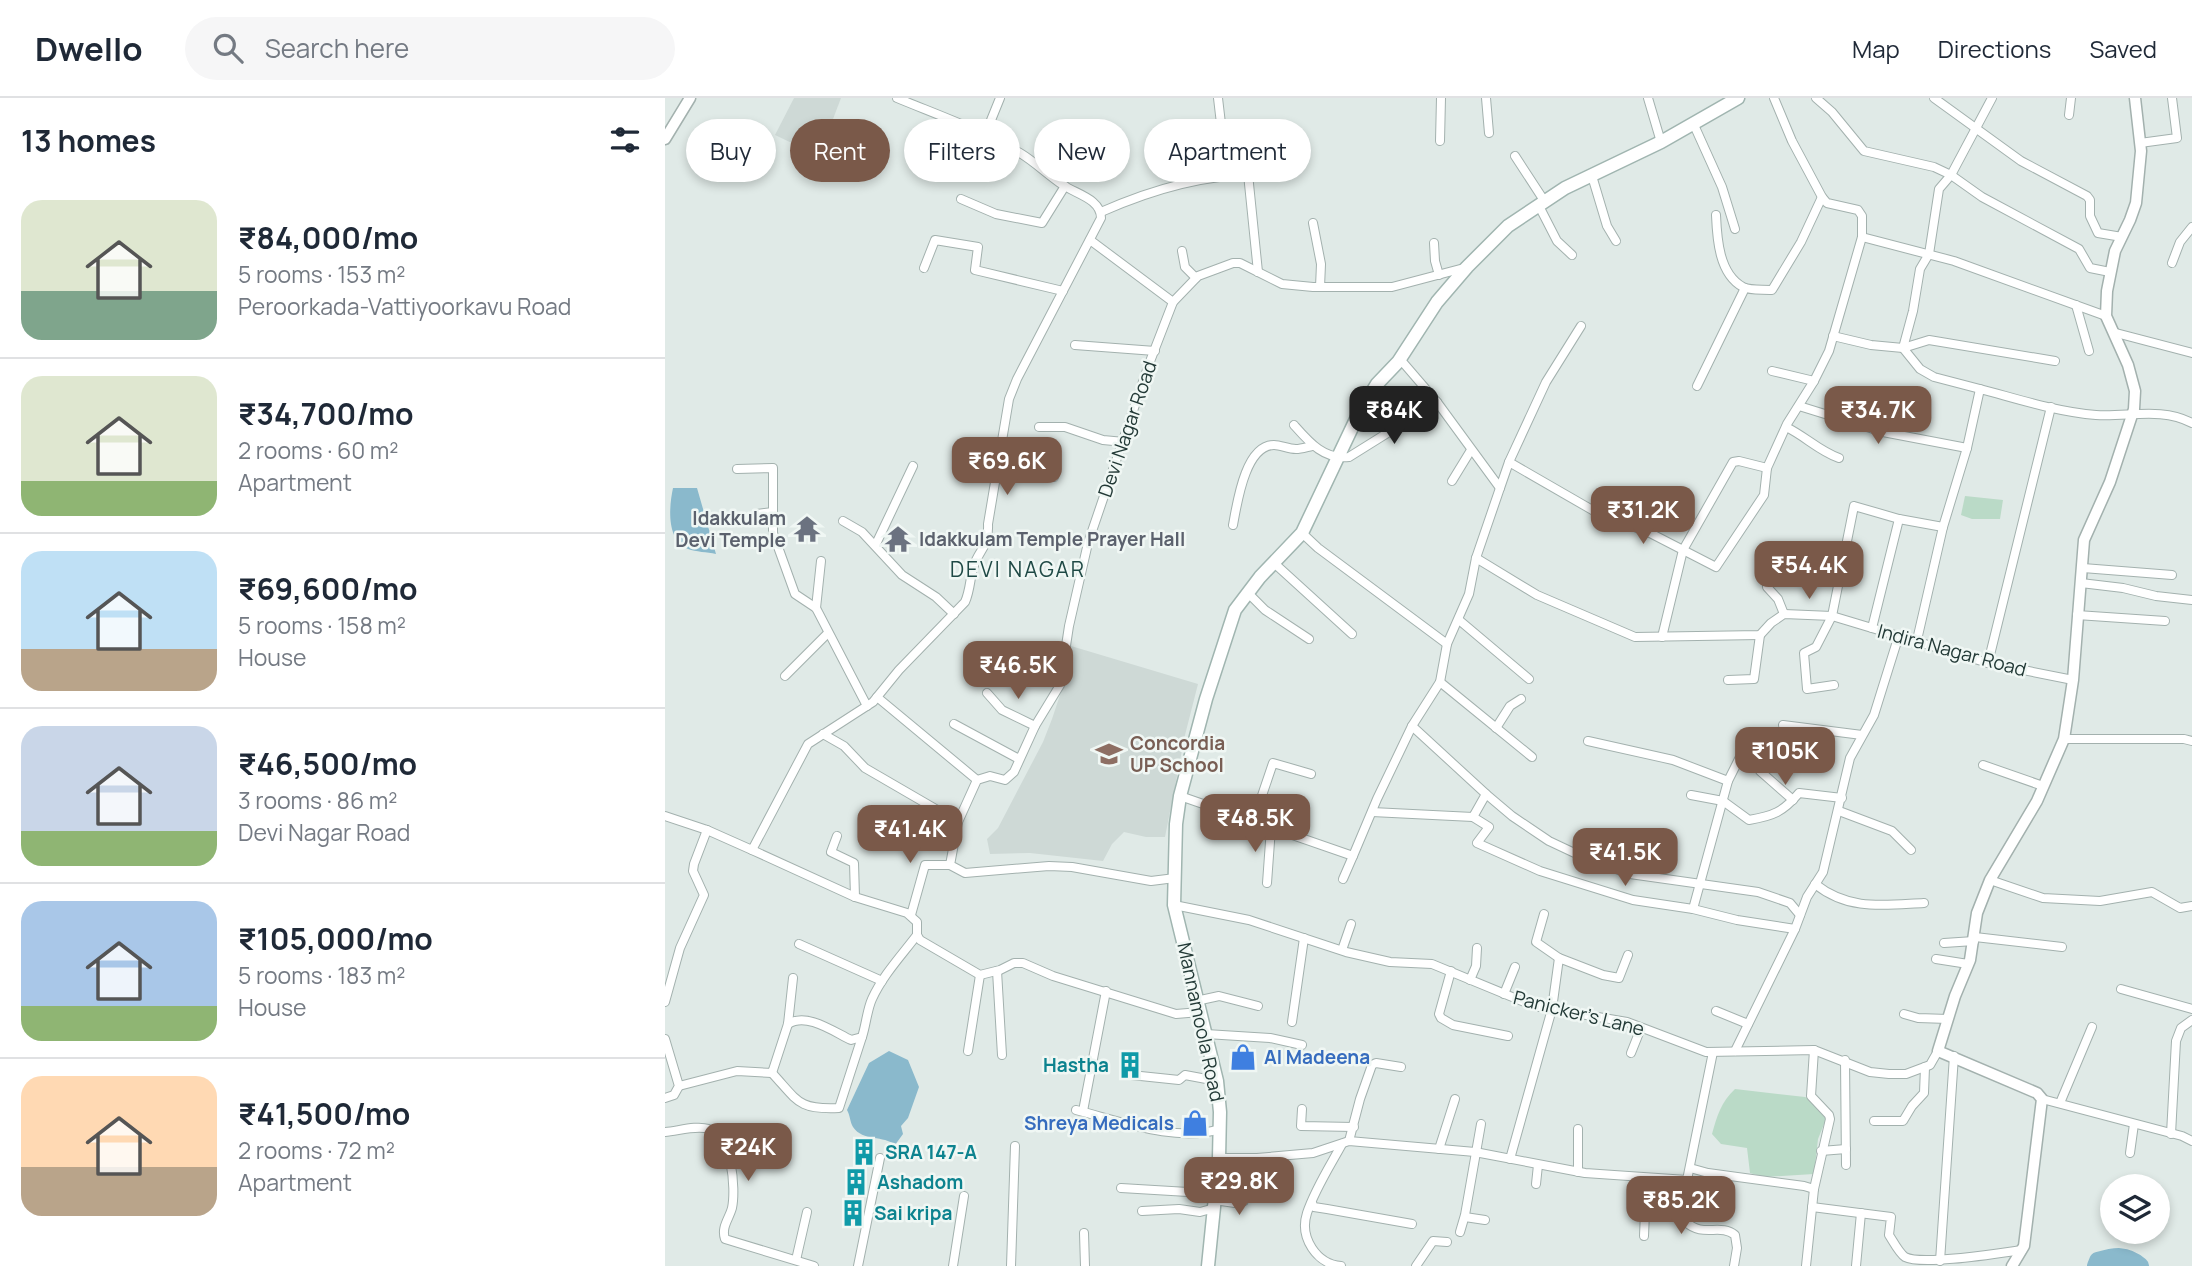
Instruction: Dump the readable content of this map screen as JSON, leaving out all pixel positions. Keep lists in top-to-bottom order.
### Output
{
  "streets": {
    "main road": ["Mannamoola Road"],
    "street": ["Devi Nagar Road", "Indira Nagar Road", "Panicker's Lane"]
  },
  "crossings": [
    ["Devi Nagar Road", "Mannamoola Road"],
    ["Panicker's Lane", "Mannamoola Road"]
  ],
  "districts": ["DEVI NAGAR"],
  "places": {
    "temple": ["Idakkulam Devi Temple", "Idakkulam Temple Prayer Hall"],
    "school or university": ["Concordia UP School"],
    "shop": ["Al Madeena", "Shreya Medicals"],
    "building": [
      "Hastha",
      "SRA 147-A",
      "Ashadom",
      "Sai kripa"
    ]
  },
  "page": {
    "header": "Dwello",
    "search": "Search here",
    "nav": ["Map", "Directions", "Saved"],
    "heading": "13 homes",
    "chip": [
      "Buy",
      "Rent",
      "Filters",
      "New",
      "Apartment"
    ],
    "list": [
      {
        "name": "₹84,000/mo",
        "note": "5 rooms · 153 m² · Peroorkada-Vattiyoorkavu Road"
      },
      {
        "name": "₹34,700/mo",
        "note": "2 rooms · 60 m² · Apartment"
      },
      {
        "name": "₹69,600/mo",
        "note": "5 rooms · 158 m² · House"
      },
      {
        "name": "₹46,500/mo",
        "note": "3 rooms · 86 m² · Devi Nagar Road"
      },
      {
        "name": "₹105,000/mo",
        "note": "5 rooms · 183 m² · House"
      },
      {
        "name": "₹41,500/mo",
        "note": "2 rooms · 72 m² · Apartment"
      }
    ],
    "price": [
      "₹84K",
      "₹34.7K",
      "₹69.6K",
      "₹31.2K",
      "₹54.4K",
      "₹46.5K",
      "₹105K",
      "₹48.5K",
      "₹41.4K",
      "₹41.5K",
      "₹24K",
      "₹29.8K",
      "₹85.2K"
    ]
  }
}
